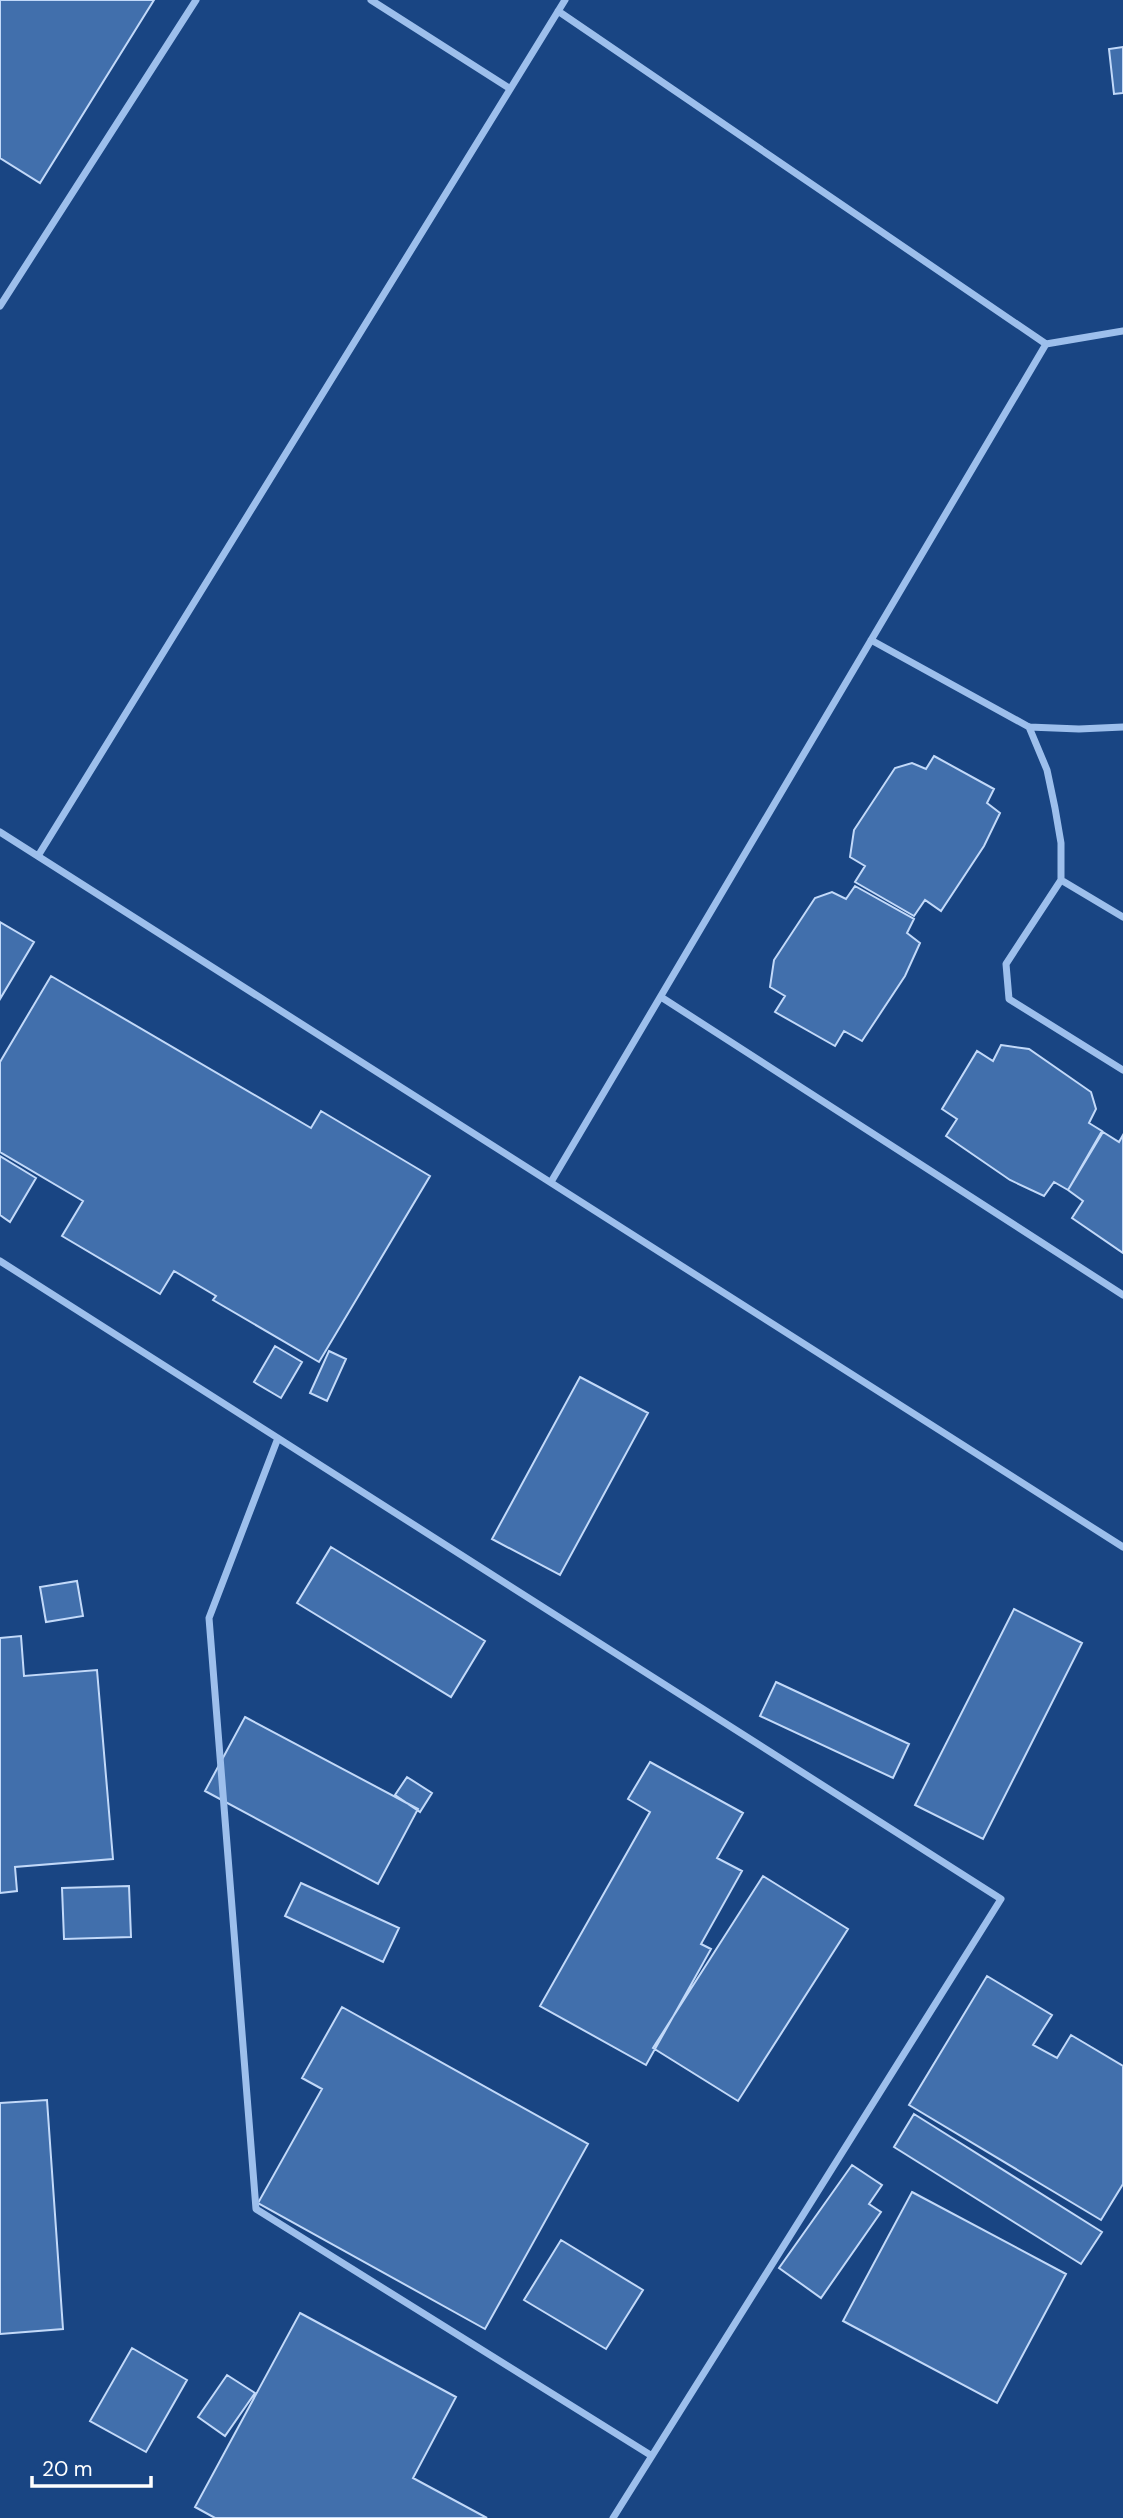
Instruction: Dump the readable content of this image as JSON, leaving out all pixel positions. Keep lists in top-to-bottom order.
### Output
{
  "scale_bar": "20 m"
}
